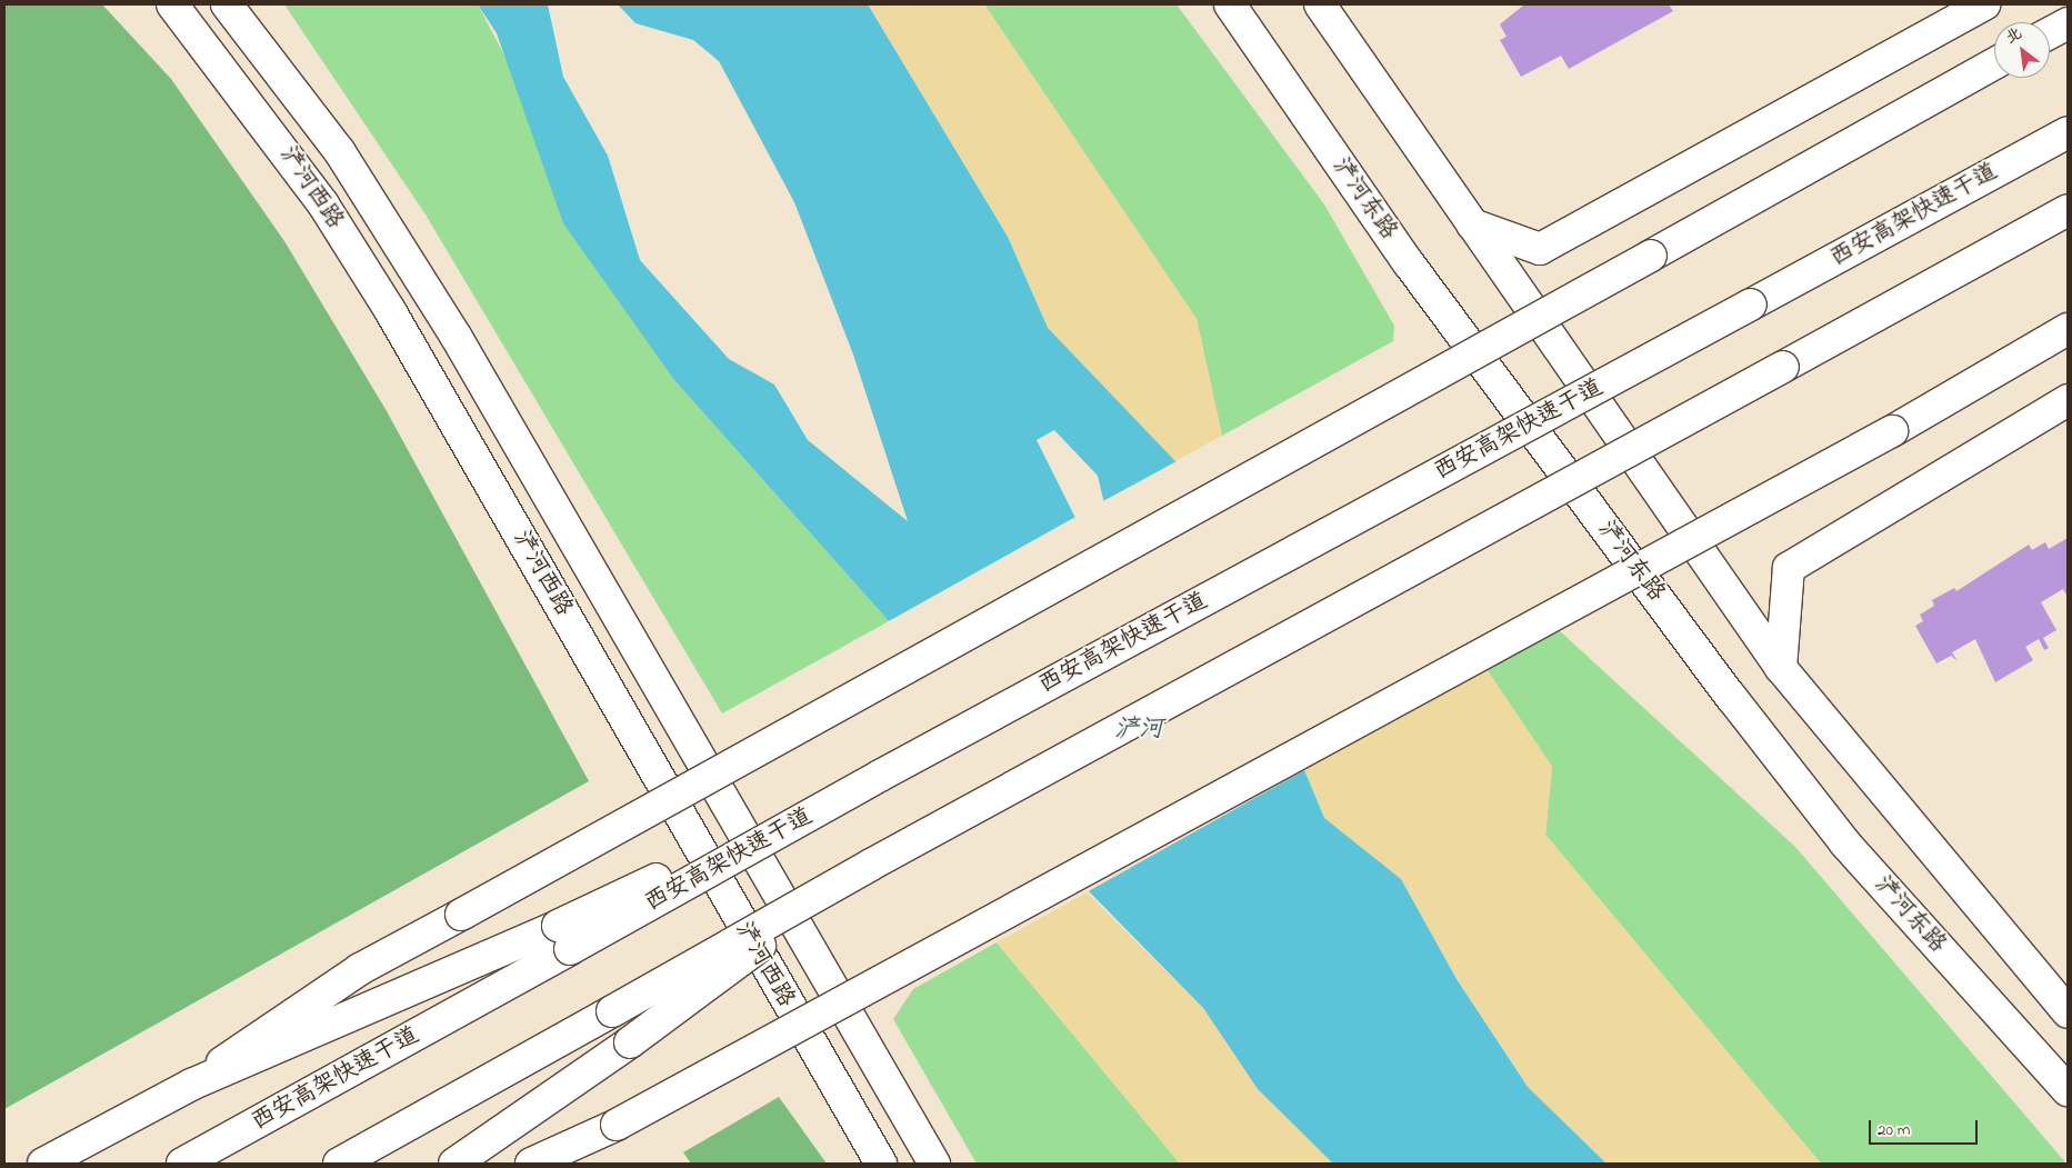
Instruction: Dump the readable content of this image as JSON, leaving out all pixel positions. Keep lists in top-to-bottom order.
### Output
{
  "streets": {
    "main road": ["浐河西路", "浐河东路", "西安高架快速干道"]
  },
  "water": ["浐河"],
  "scale_bar": "20 m",
  "north": "top left"
}
